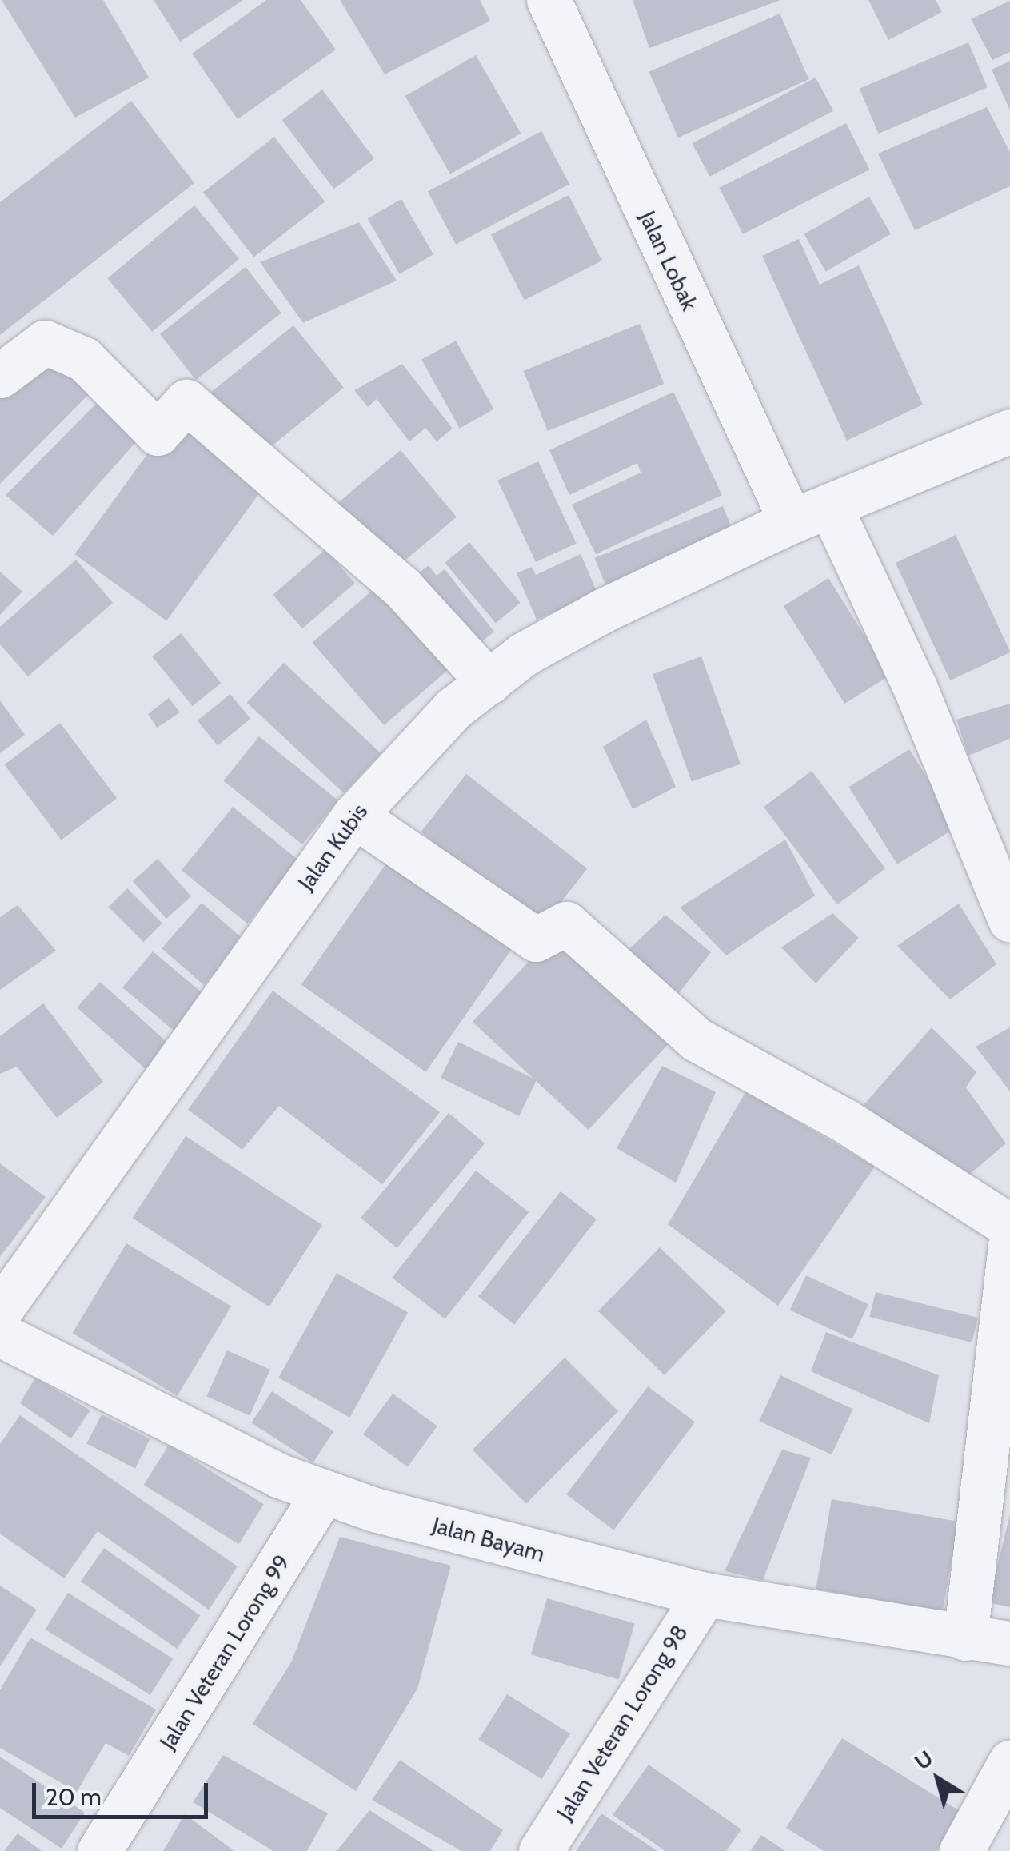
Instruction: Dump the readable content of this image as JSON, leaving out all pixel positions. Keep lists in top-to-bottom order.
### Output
{
  "streets": {
    "street": [
      "Jalan Lobak",
      "Jalan Kubis",
      "Jalan Bayam",
      "Jalan Veteran Lorong 99",
      "Jalan Veteran Lorong 98"
    ]
  },
  "crossings": [
    ["Jalan Lobak", "Jalan Kubis"],
    ["Jalan Bayam", "Jalan Veteran Lorong 99"],
    ["Jalan Bayam", "Jalan Veteran Lorong 98"]
  ],
  "scale_bar": "20 m",
  "north": "top left"
}
